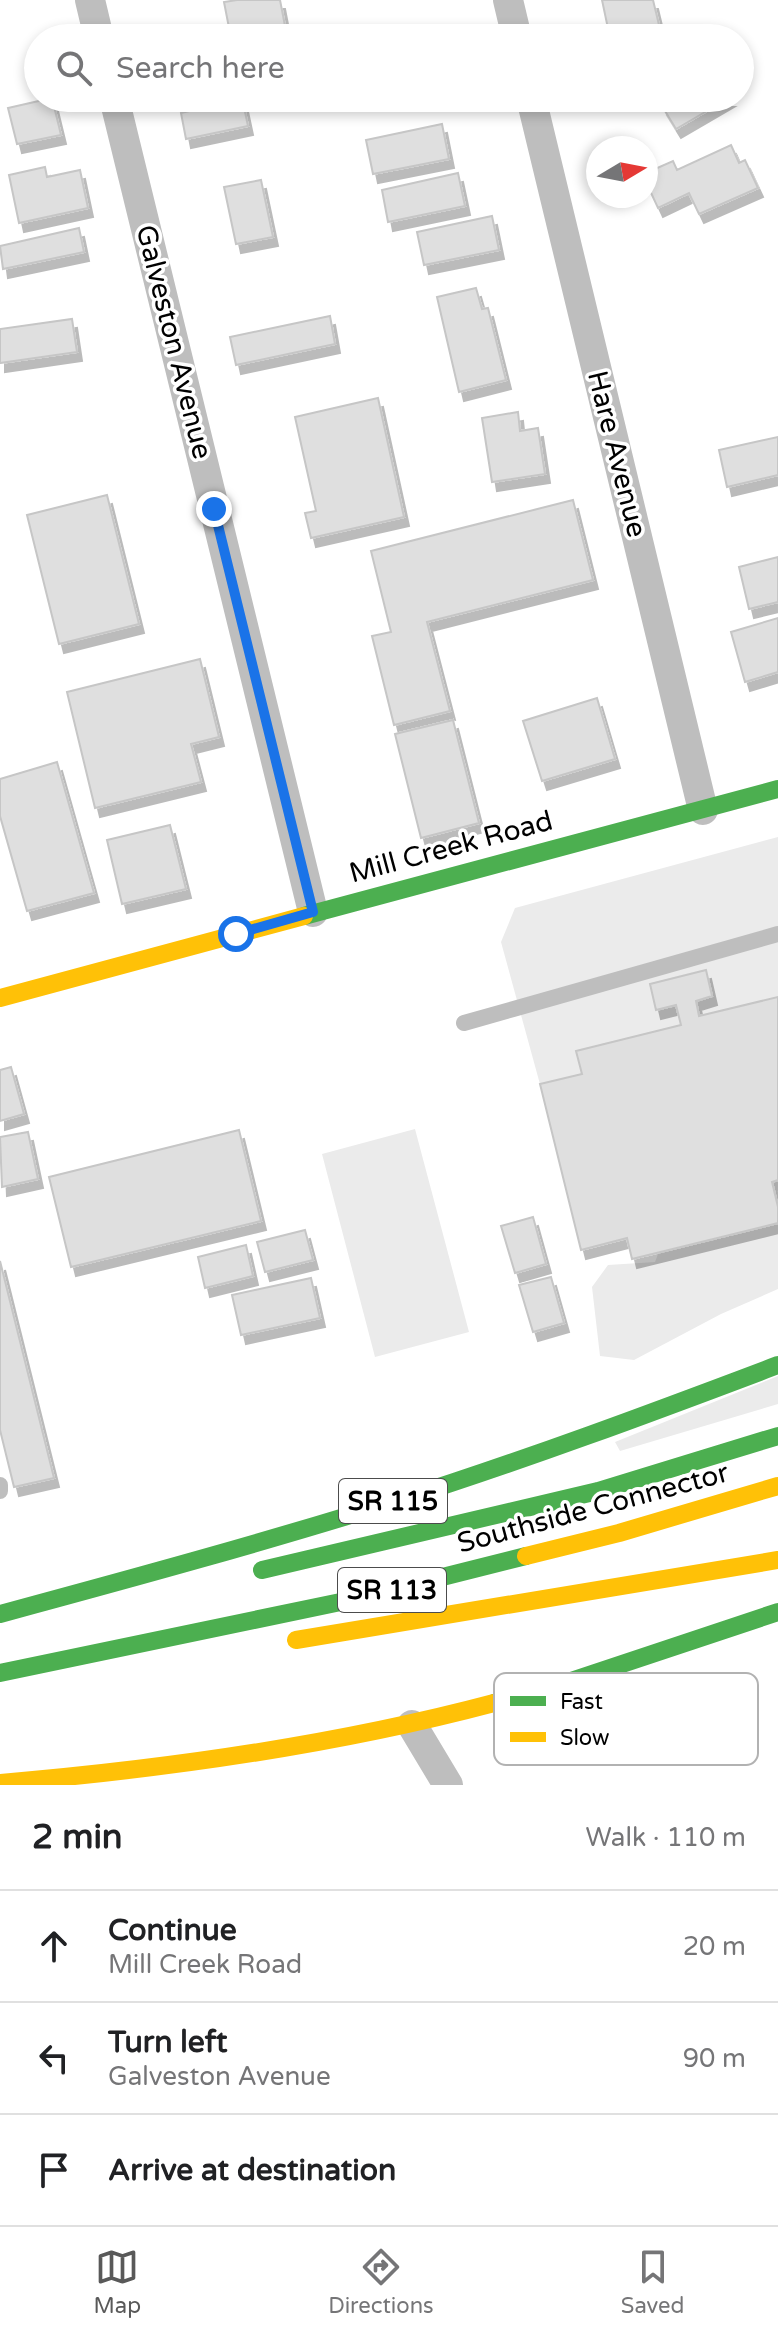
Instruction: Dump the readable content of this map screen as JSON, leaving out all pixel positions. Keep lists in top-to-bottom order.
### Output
{
  "streets": {
    "main road": [
      "Mill Creek Road",
      "SR 115",
      "Southside Connector",
      "SR 113"
    ],
    "street": ["Galveston Avenue", "Hare Avenue"]
  },
  "crossings": [
    ["Galveston Avenue", "Mill Creek Road"],
    ["Hare Avenue", "Mill Creek Road"]
  ],
  "legend": ["Fast", "Slow"],
  "north": "right",
  "page": {
    "search": "Search here",
    "heading": ["2 min", "Walk · 110 m"],
    "list": [
      ["Continue", "Mill Creek Road", "20 m"],
      ["Turn left", "Galveston Avenue", "90 m"],
      "Arrive at destination"
    ],
    "nav": ["Map", "Directions", "Saved"]
  }
}
